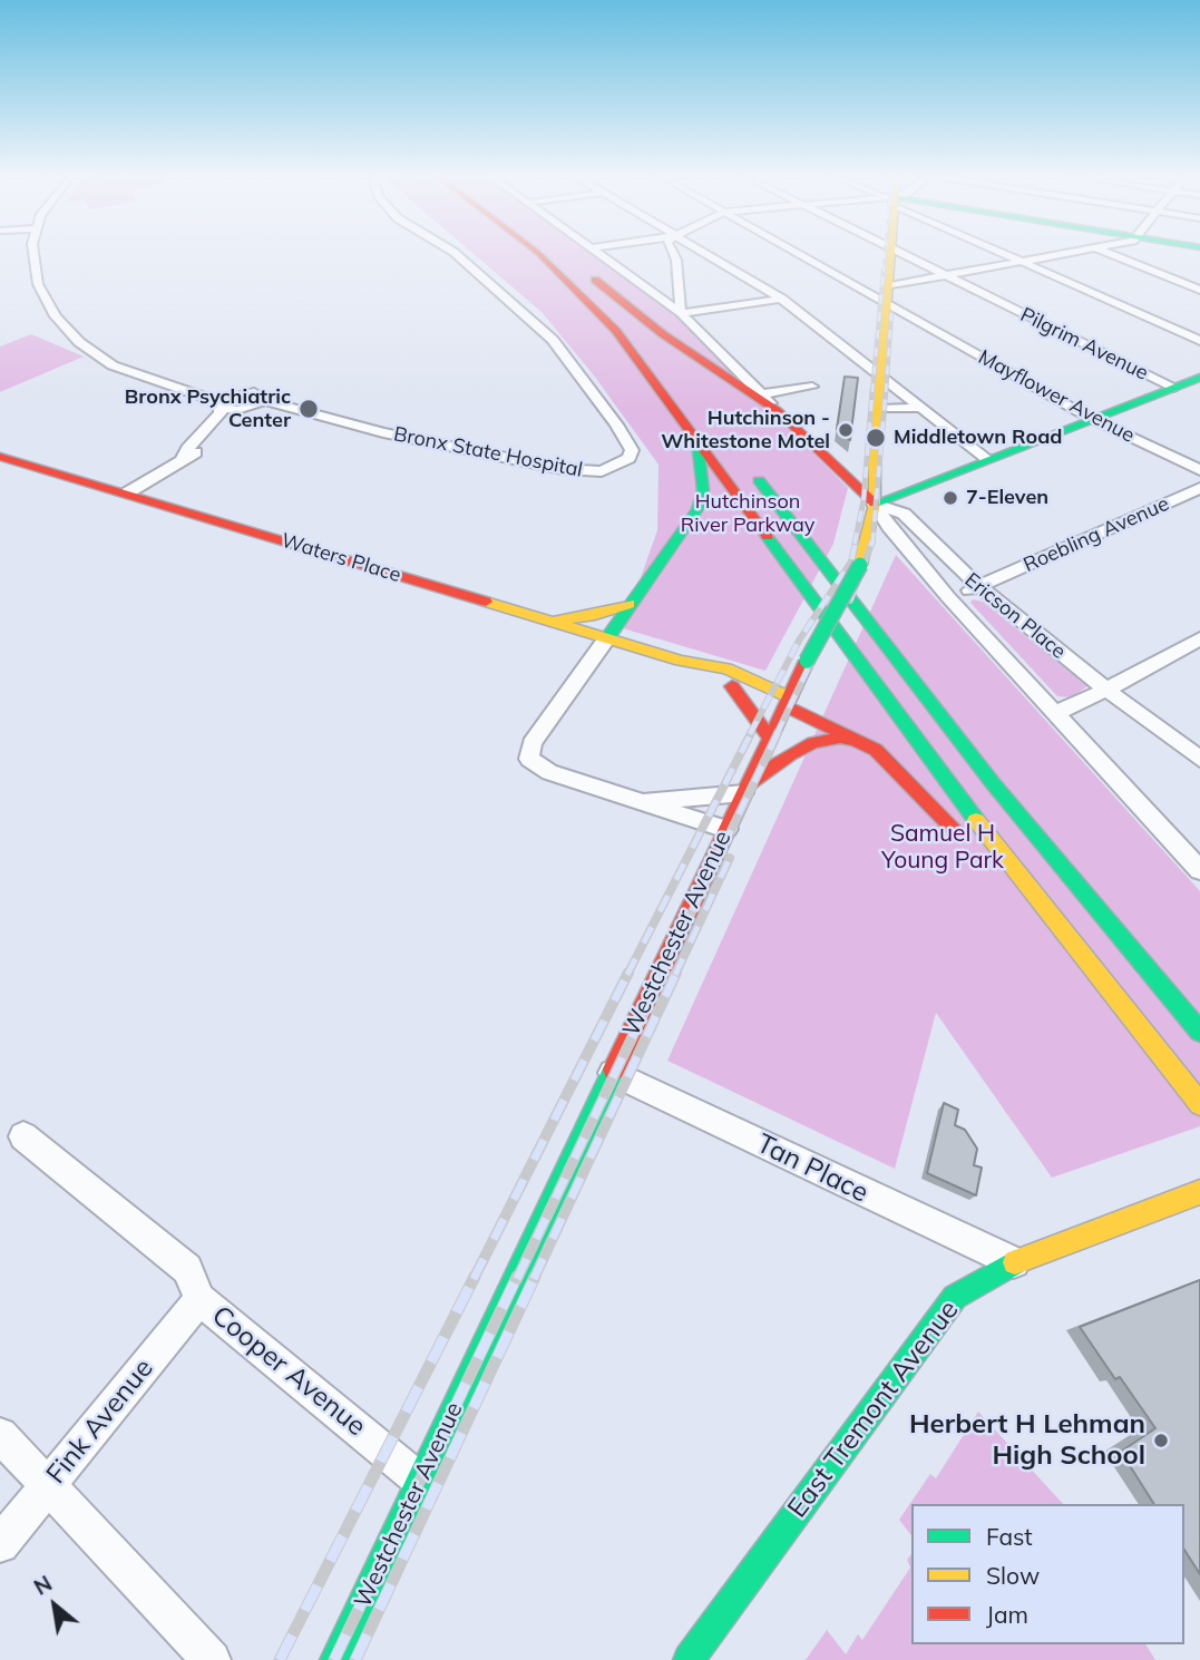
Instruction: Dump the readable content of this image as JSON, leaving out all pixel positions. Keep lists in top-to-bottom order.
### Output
{
  "streets": {
    "main road": ["Waters Place", "Westchester Avenue", "East Tremont Avenue"],
    "street": [
      "Pilgrim Avenue",
      "Mayflower Avenue",
      "Bronx State Hospital",
      "Roebling Avenue",
      "Ericson Place",
      "Tan Place",
      "Cooper Avenue",
      "Fink Avenue"
    ]
  },
  "crossings": [
    ["Mayflower Avenue", "Westchester Avenue"],
    ["Roebling Avenue", "Ericson Place"],
    ["Waters Place", "Westchester Avenue"],
    ["Ericson Place", "Westchester Avenue"],
    ["Westchester Avenue", "Tan Place"],
    ["Westchester Avenue", "Cooper Avenue"],
    ["Tan Place", "East Tremont Avenue"],
    ["Cooper Avenue", "Fink Avenue"]
  ],
  "parks": ["Hutchinson River Parkway", "Samuel H Young Park"],
  "places": [
    "Bronx Psychiatric Center",
    "Hutchinson - Whitestone Motel",
    "Middletown Road",
    "7-Eleven",
    "Herbert H Lehman High School"
  ],
  "legend": ["Fast", "Slow", "Jam"],
  "north": "top left"
}
